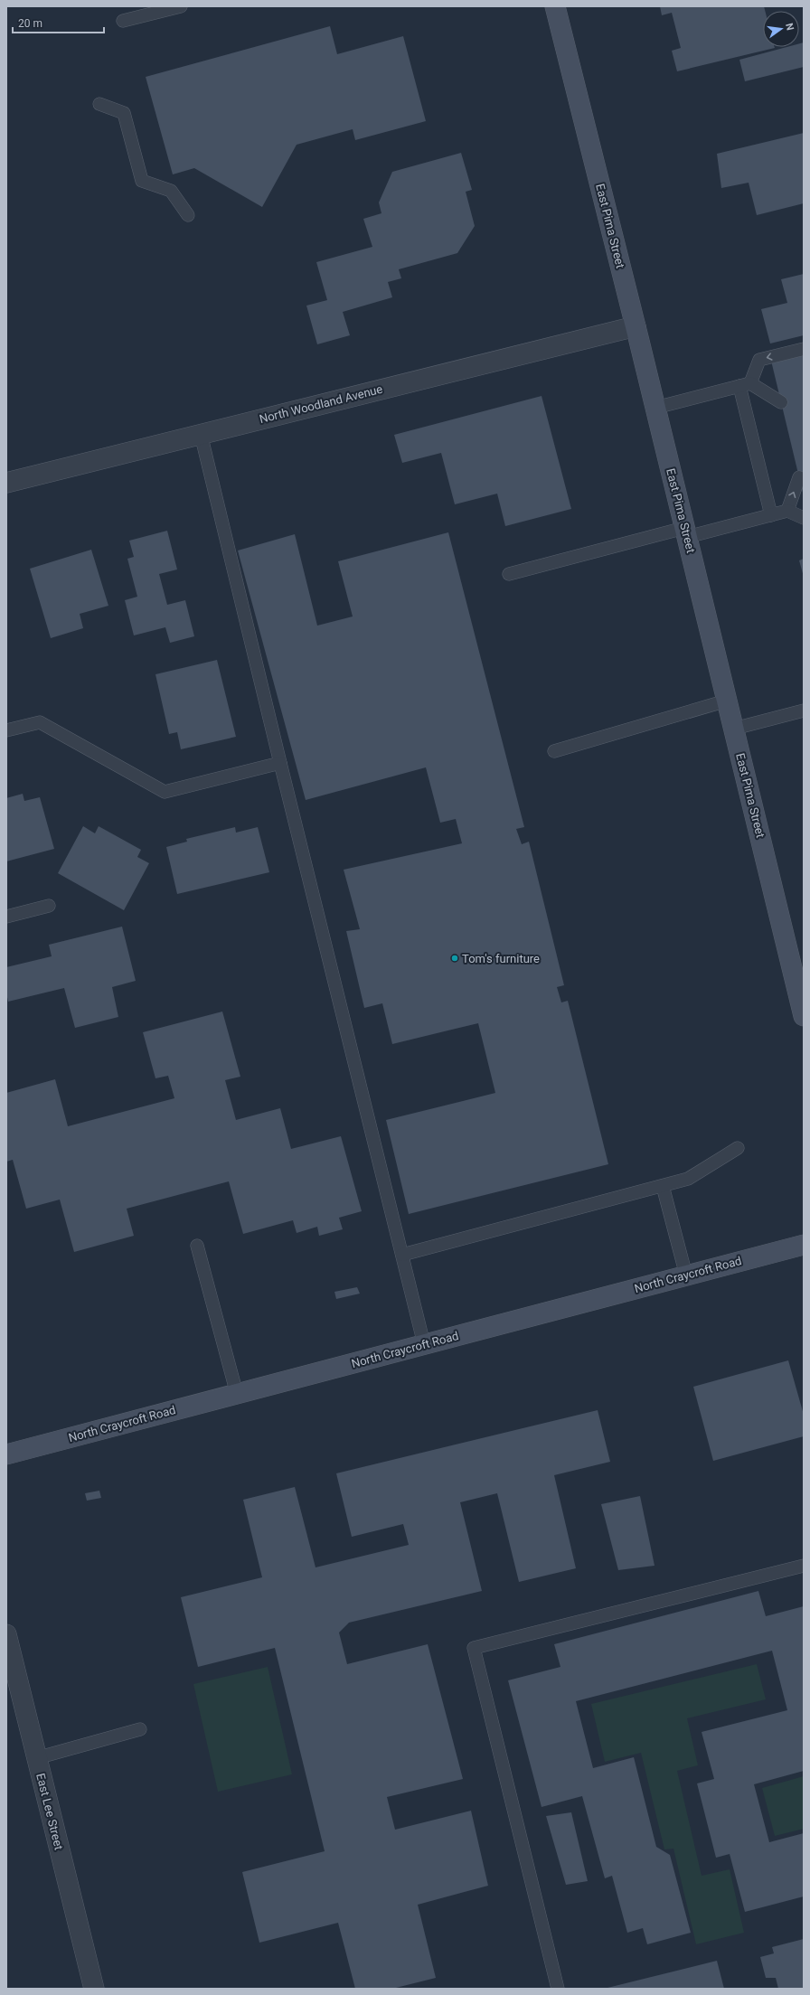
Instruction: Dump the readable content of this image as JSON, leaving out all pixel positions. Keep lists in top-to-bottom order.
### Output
{
  "streets": {
    "street": [
      "East Pima Street",
      "North Woodland Avenue",
      "North Craycroft Road",
      "East Lee Street"
    ]
  },
  "crossings": [
    ["East Pima Street", "North Woodland Avenue"]
  ],
  "places": ["Tom's furniture"],
  "scale_bar": "20 m",
  "north": "right"
}
